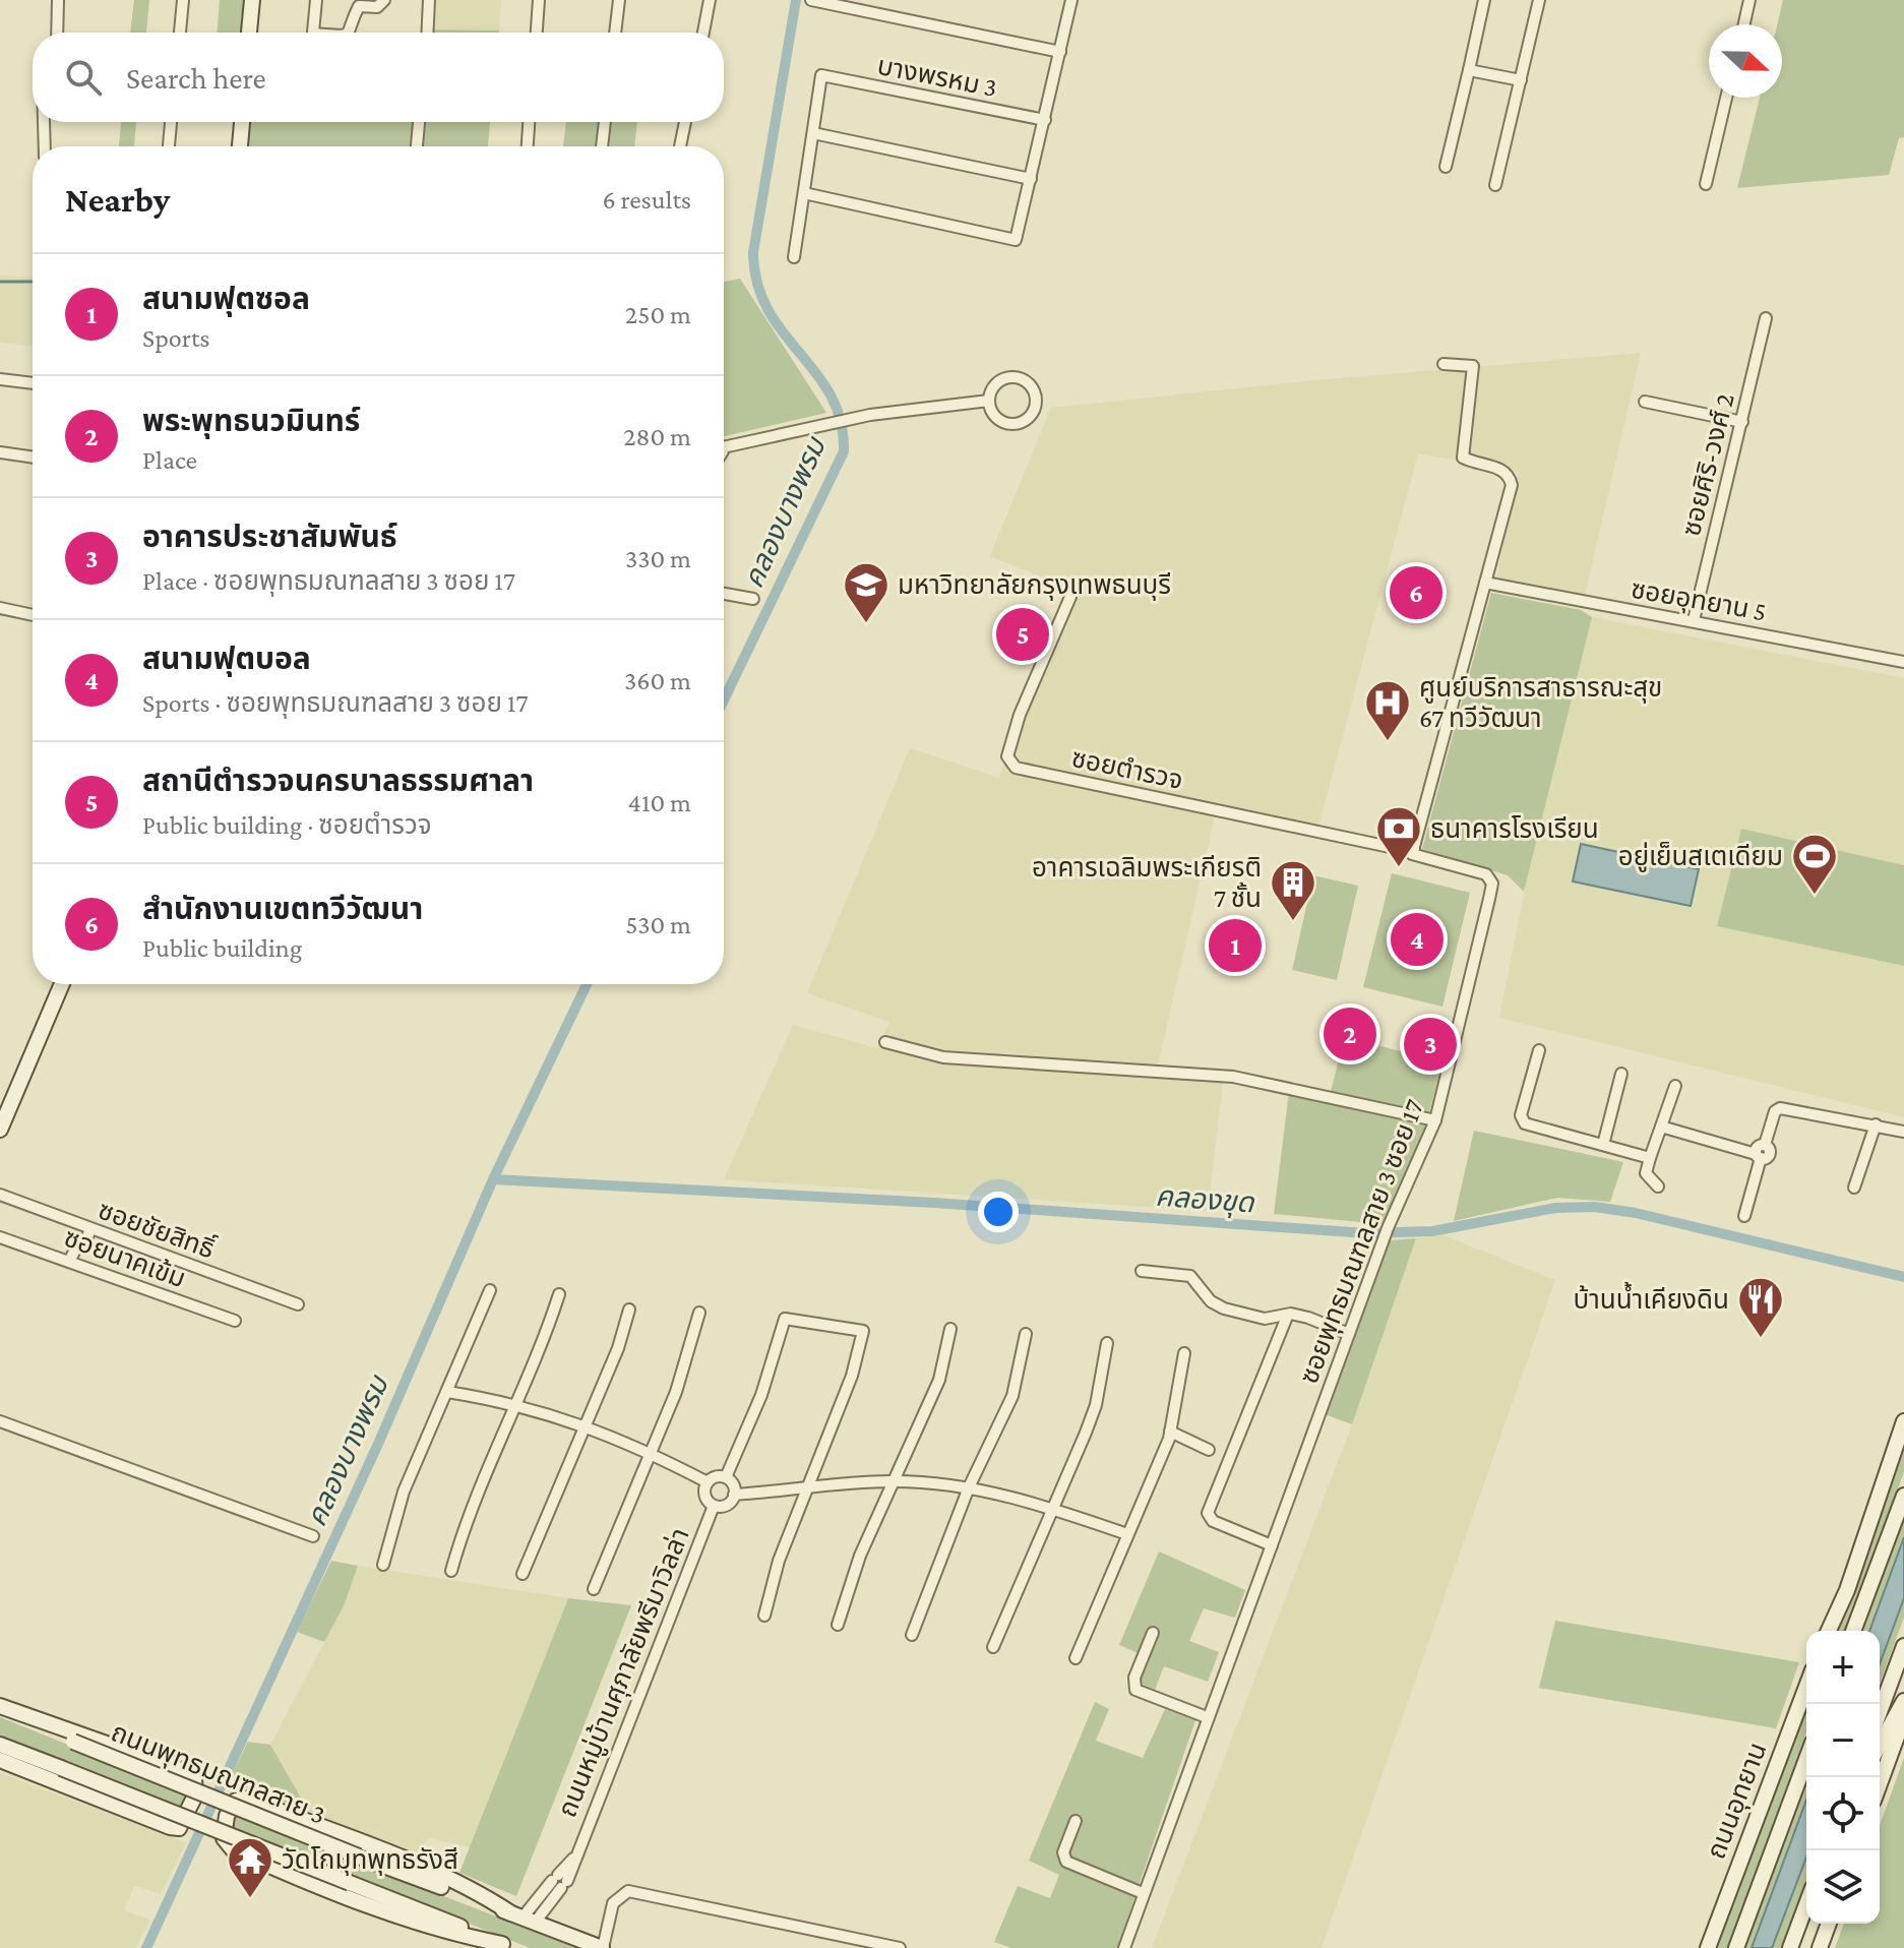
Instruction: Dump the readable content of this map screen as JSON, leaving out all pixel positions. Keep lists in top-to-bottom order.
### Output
{
  "streets": {
    "main road": ["ถนนพุทธมณฑลสาย 3", "ถนนอุทยาน"],
    "street": [
      "บางพรหม 3",
      "ซอยศิริ-วงศ์ 2",
      "ซอยอุทยาน 5",
      "ซอยตำรวจ",
      "ซอยชัยสิทธิ์",
      "ซอยพุทธมณฑลสาย 3 ซอย 17",
      "ซอยนาคเข้ม",
      "ถนนหมู่บ้านศุภาลัยพรีมาวิลล่า"
    ]
  },
  "crossings": [
    ["ซอยศิริ-วงศ์ 2", "ซอยอุทยาน 5"],
    ["ซอยตำรวจ", "ซอยพุทธมณฑลสาย 3 ซอย 17"]
  ],
  "water": ["คลองบางพรม", "คลองขุด"],
  "places": {
    "school or university": ["มหาวิทยาลัยกรุงเทพธนบุรี"],
    "hospital": ["ศูนย์บริการสาธารณะสุข 67 ทวีวัฒนา"],
    "bank": ["ธนาคารโรงเรียน"],
    "sports": ["อยู่เย็นสเตเดียม"],
    "building": ["อาคารเฉลิมพระเกียรติ 7 ชั้น"],
    "restaurant": ["บ้านน้ำเคียงดิน"],
    "temple": ["วัดโกมุทพุทธรังสี"]
  },
  "north": "right",
  "page": {
    "search": "Search here",
    "heading": ["Nearby", "6 results"],
    "list": [
      {
        "mark": "1",
        "name": "สนามฟุตซอล",
        "note": "Sports",
        "value": "250 m"
      },
      {
        "mark": "2",
        "name": "พระพุทธนวมินทร์",
        "note": "Place",
        "value": "280 m"
      },
      {
        "mark": "3",
        "name": "อาคารประชาสัมพันธ์",
        "note": "Place · ซอยพุทธมณฑลสาย 3 ซอย 17",
        "value": "330 m"
      },
      {
        "mark": "4",
        "name": "สนามฟุตบอล",
        "note": "Sports · ซอยพุทธมณฑลสาย 3 ซอย 17",
        "value": "360 m"
      },
      {
        "mark": "5",
        "name": "สถานีตำรวจนครบาลธรรมศาลา",
        "note": "Public building · ซอยตำรวจ",
        "value": "410 m"
      },
      {
        "mark": "6",
        "name": "สำนักงานเขตทวีวัฒนา",
        "note": "Public building",
        "value": "530 m"
      }
    ],
    "pins": [
      "6",
      "5",
      "4",
      "1",
      "2",
      "3"
    ],
    "map_buttons": ["+", "−"]
  }
}
